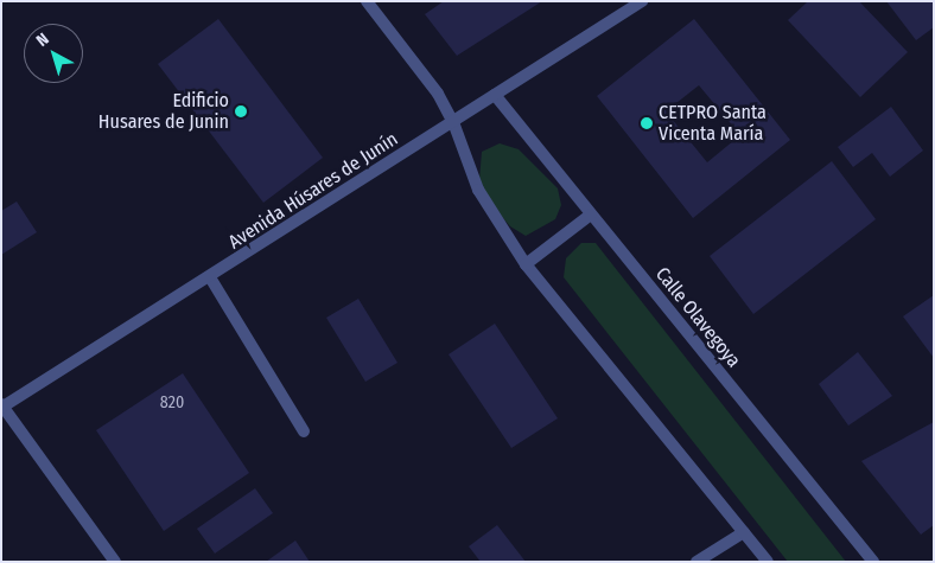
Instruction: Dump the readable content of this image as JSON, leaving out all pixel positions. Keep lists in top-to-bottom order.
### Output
{
  "streets": {
    "street": ["Avenida Húsares de Junín", "Calle Olavegoya"]
  },
  "crossings": [
    ["Avenida Húsares de Junín", "Calle Olavegoya"]
  ],
  "places": ["Edificio Husares de Junin", "CETPRO Santa Vicenta María"],
  "house_numbers": ["820"],
  "north": "top left"
}
